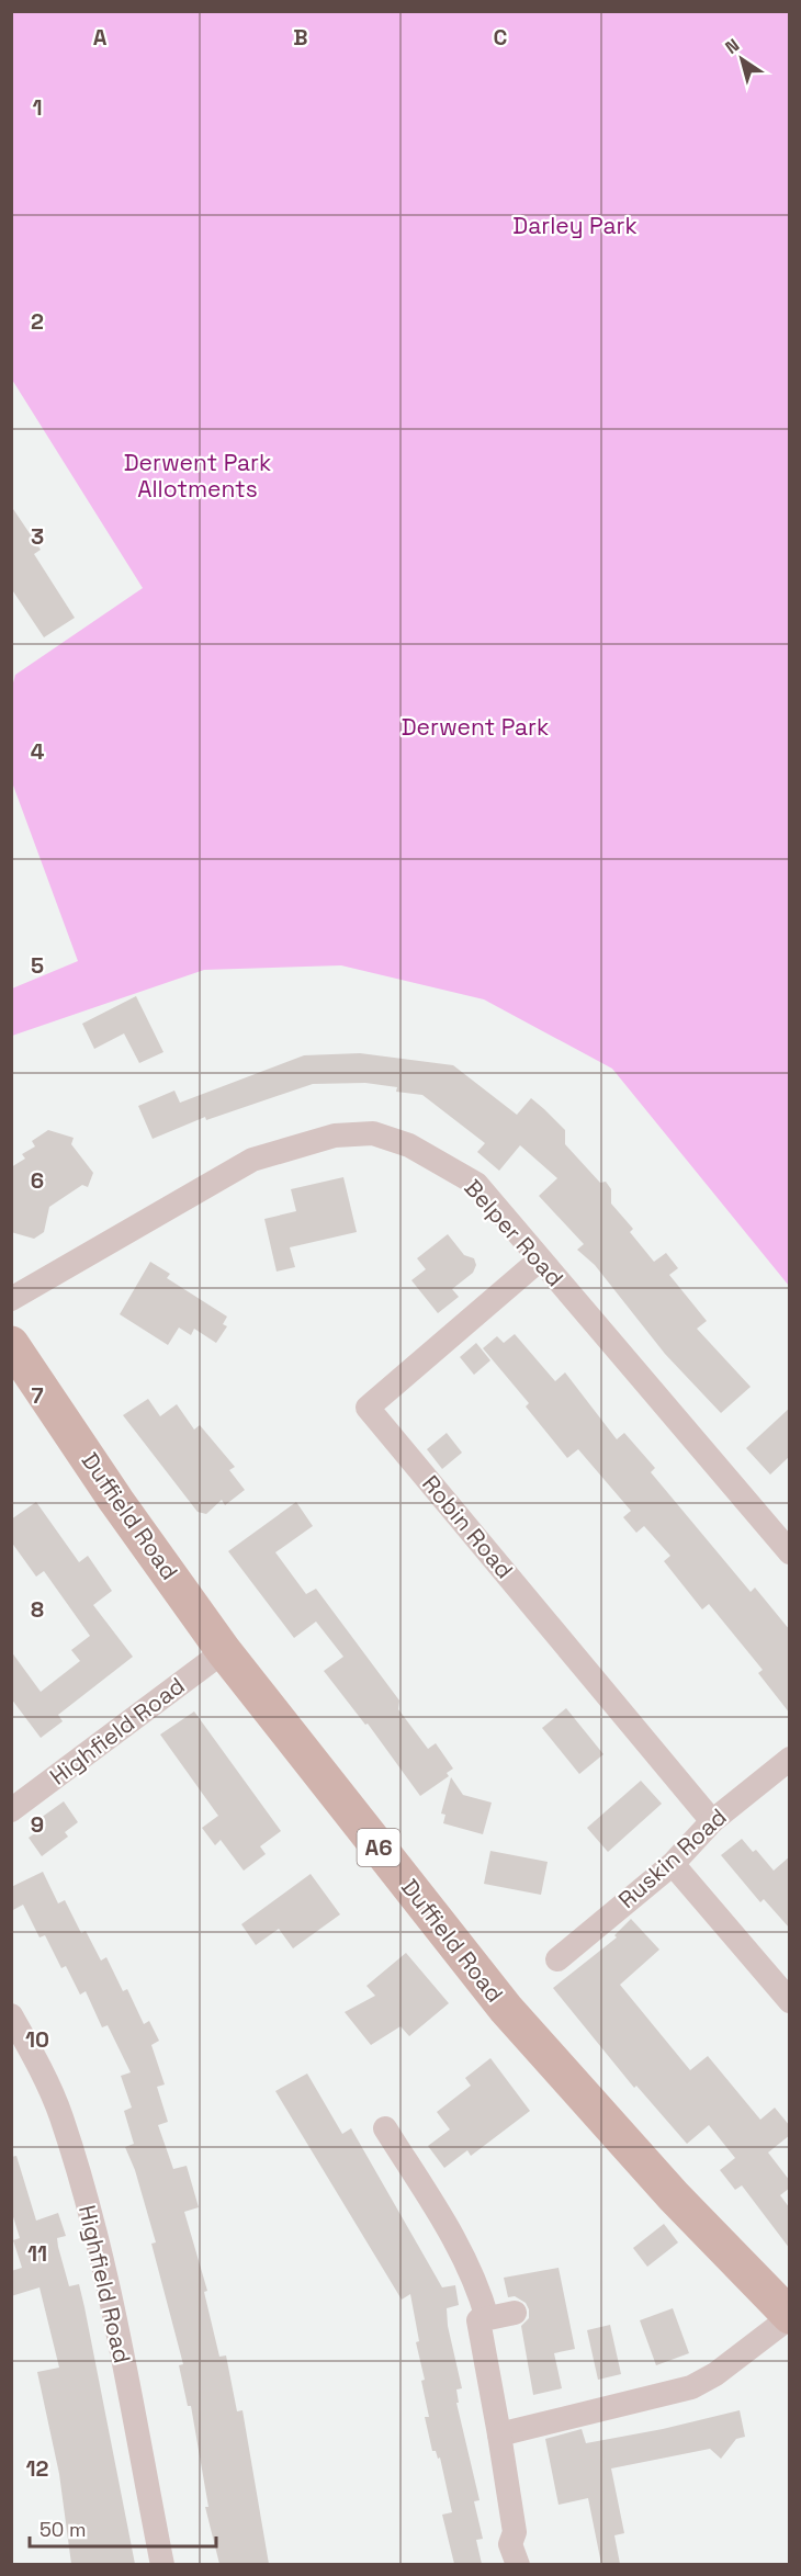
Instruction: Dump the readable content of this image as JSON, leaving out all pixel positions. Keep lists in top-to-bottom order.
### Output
{
  "streets": {
    "main road": ["Duffield Road", "A6"],
    "street": [
      "Belper Road",
      "Robin Road",
      "Highfield Road",
      "Ruskin Road"
    ]
  },
  "crossings": [
    ["Belper Road", "Robin Road"],
    ["Duffield Road", "Highfield Road"],
    ["Robin Road", "Ruskin Road"]
  ],
  "parks": ["Darley Park", "Derwent Park Allotments", "Derwent Park"],
  "scale_bar": "50 m",
  "north": "top left",
  "grid": {
    "columns": ["A", "B", "C"],
    "rows": [
      "1",
      "2",
      "3",
      "4",
      "5",
      "6",
      "7",
      "8",
      "9",
      "10",
      "11",
      "12"
    ]
  }
}
